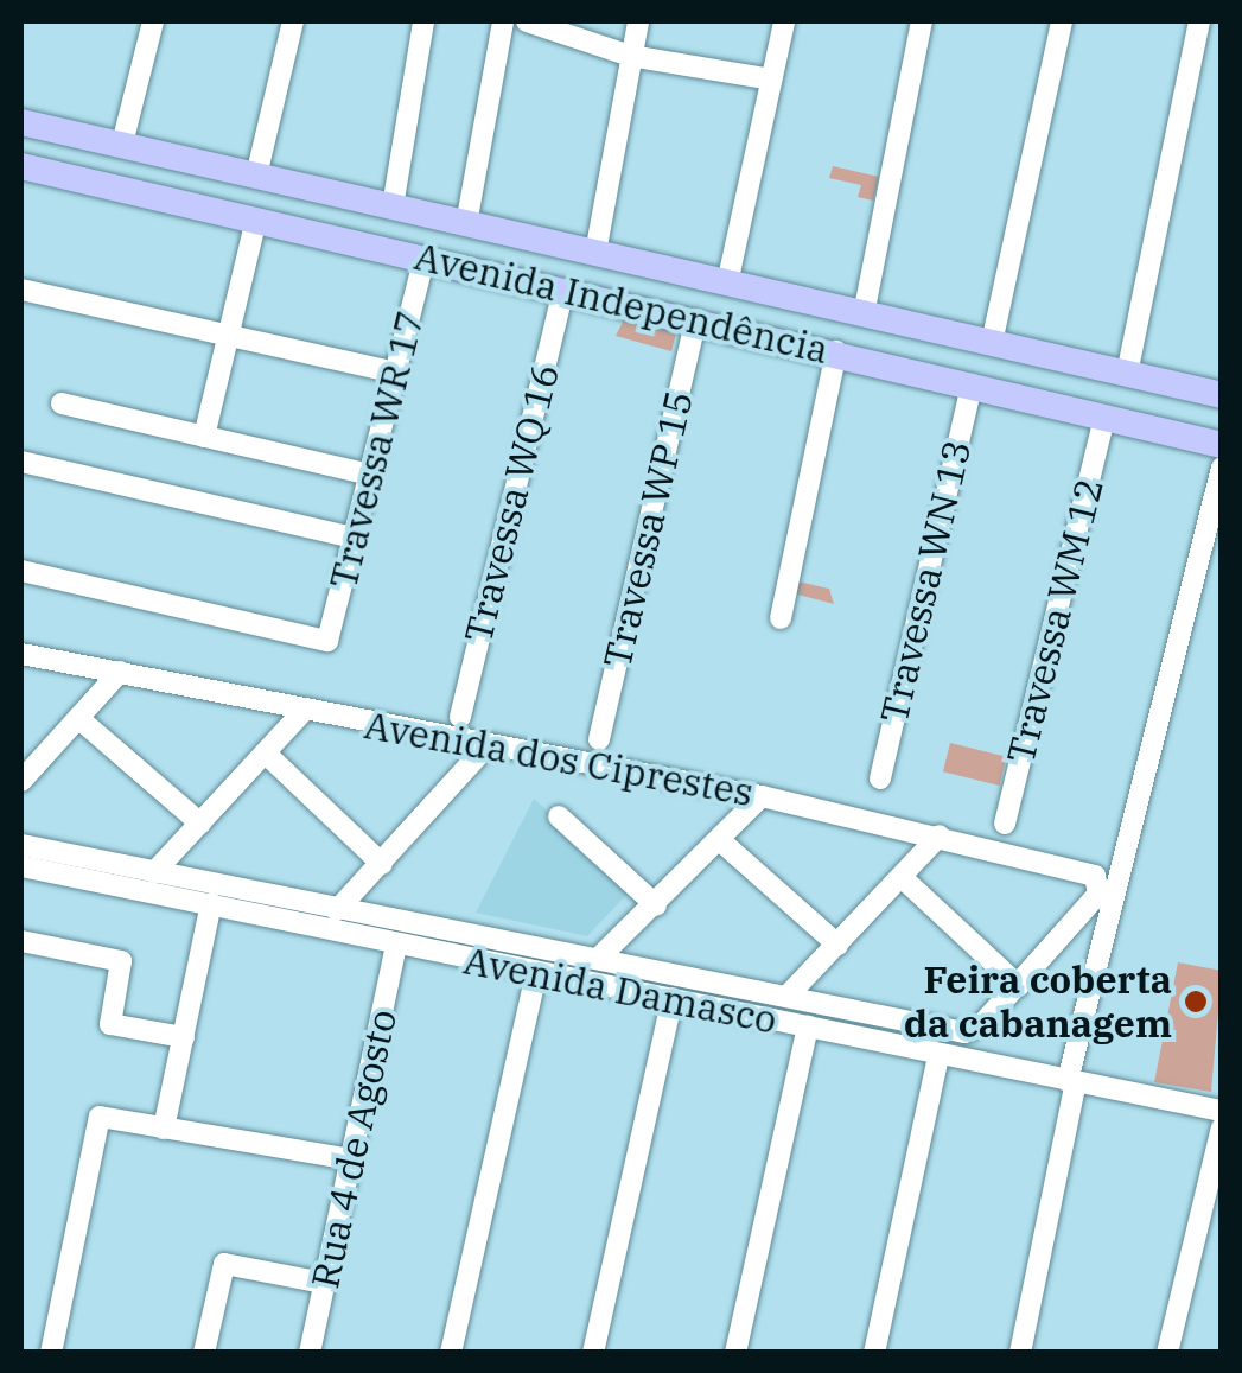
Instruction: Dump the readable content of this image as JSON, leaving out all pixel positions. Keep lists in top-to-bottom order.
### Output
{
  "streets": {
    "main road": ["Avenida Independência"],
    "street": [
      "Travessa WR 17",
      "Travessa WQ 16",
      "Travessa WP 15",
      "Travessa WN 13",
      "Travessa WM 12",
      "Avenida dos Ciprestes",
      "Avenida Damasco",
      "Rua 4 de Agosto"
    ]
  },
  "crossings": [
    ["Avenida Independência", "Travessa WR 17"],
    ["Avenida Independência", "Travessa WQ 16"],
    ["Avenida Independência", "Travessa WP 15"],
    ["Avenida Independência", "Travessa WN 13"],
    ["Avenida Independência", "Travessa WM 12"],
    ["Avenida dos Ciprestes", "Avenida Damasco"],
    ["Avenida Damasco", "Rua 4 de Agosto"]
  ],
  "places": ["Feira coberta da cabanagem"]
}
